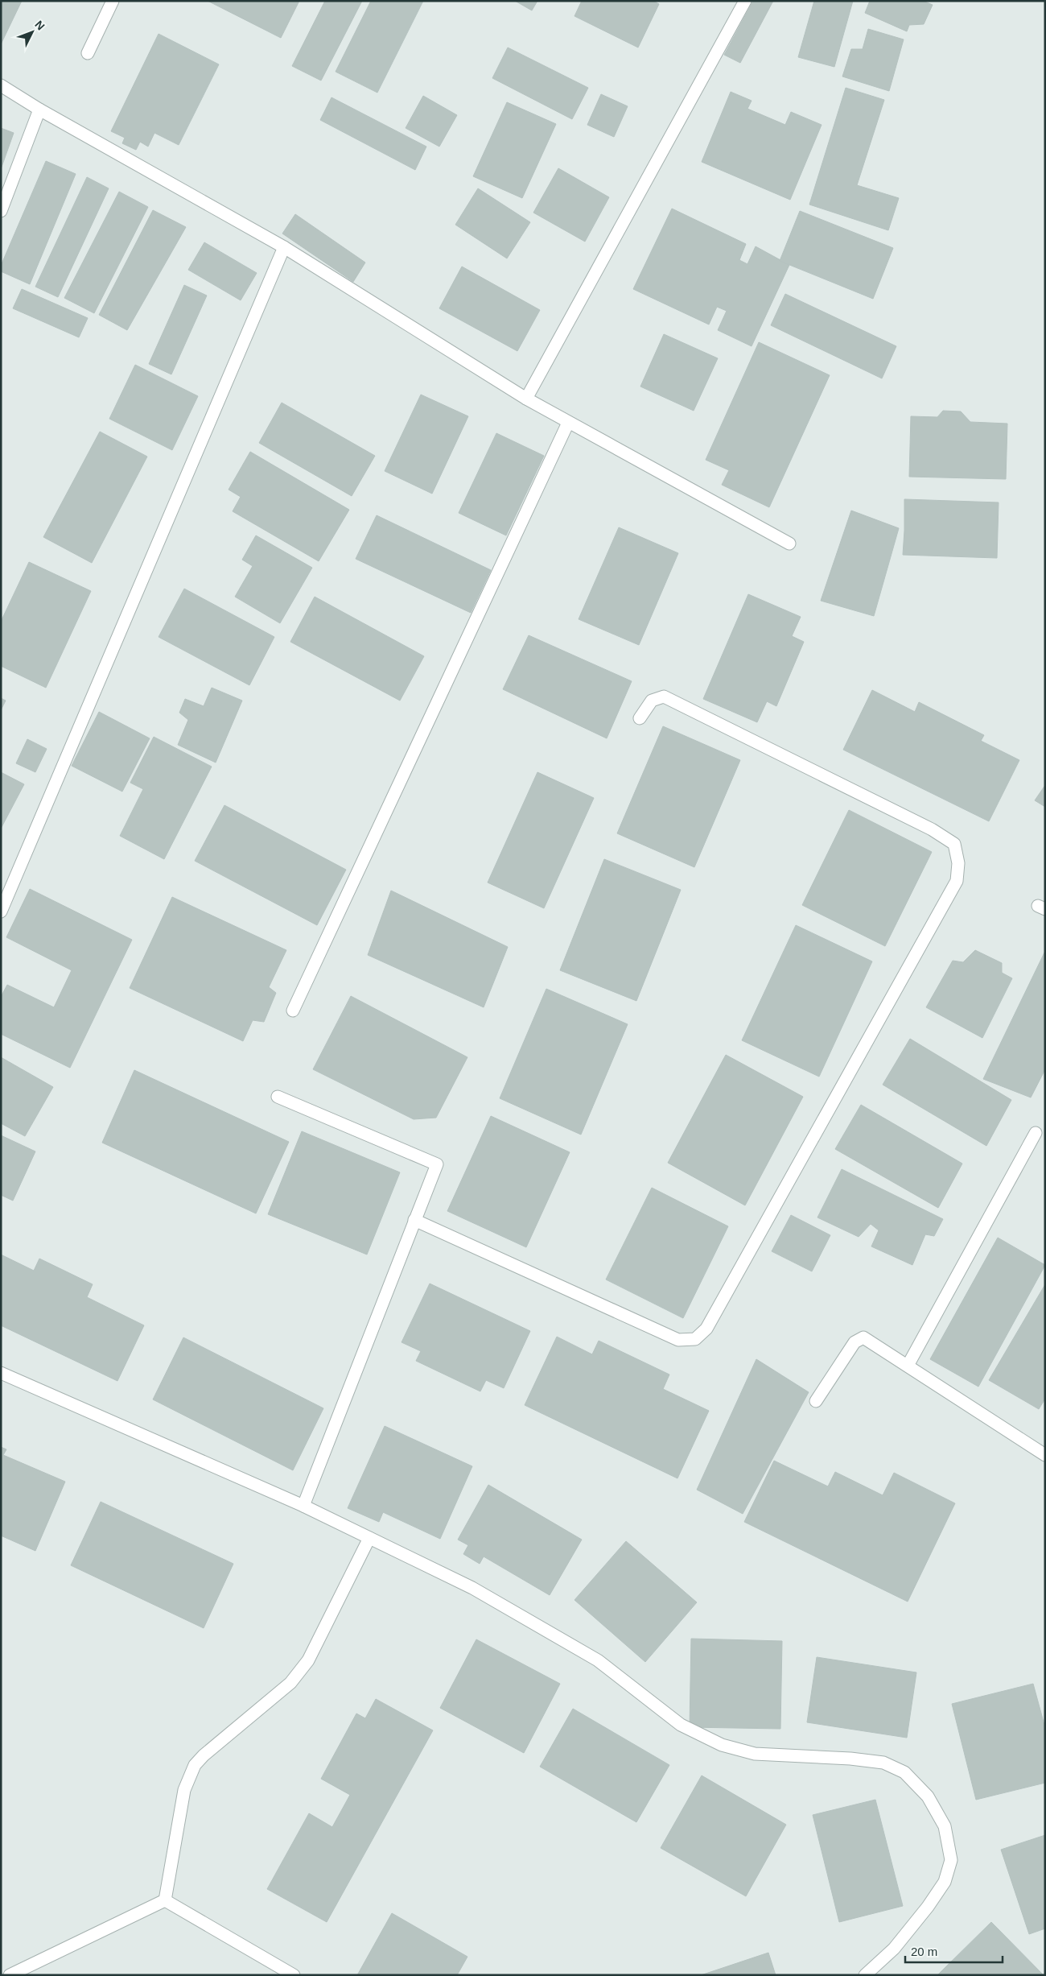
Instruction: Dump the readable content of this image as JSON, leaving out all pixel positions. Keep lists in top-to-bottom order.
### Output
{
  "scale_bar": "20 m",
  "north": "top right"
}
